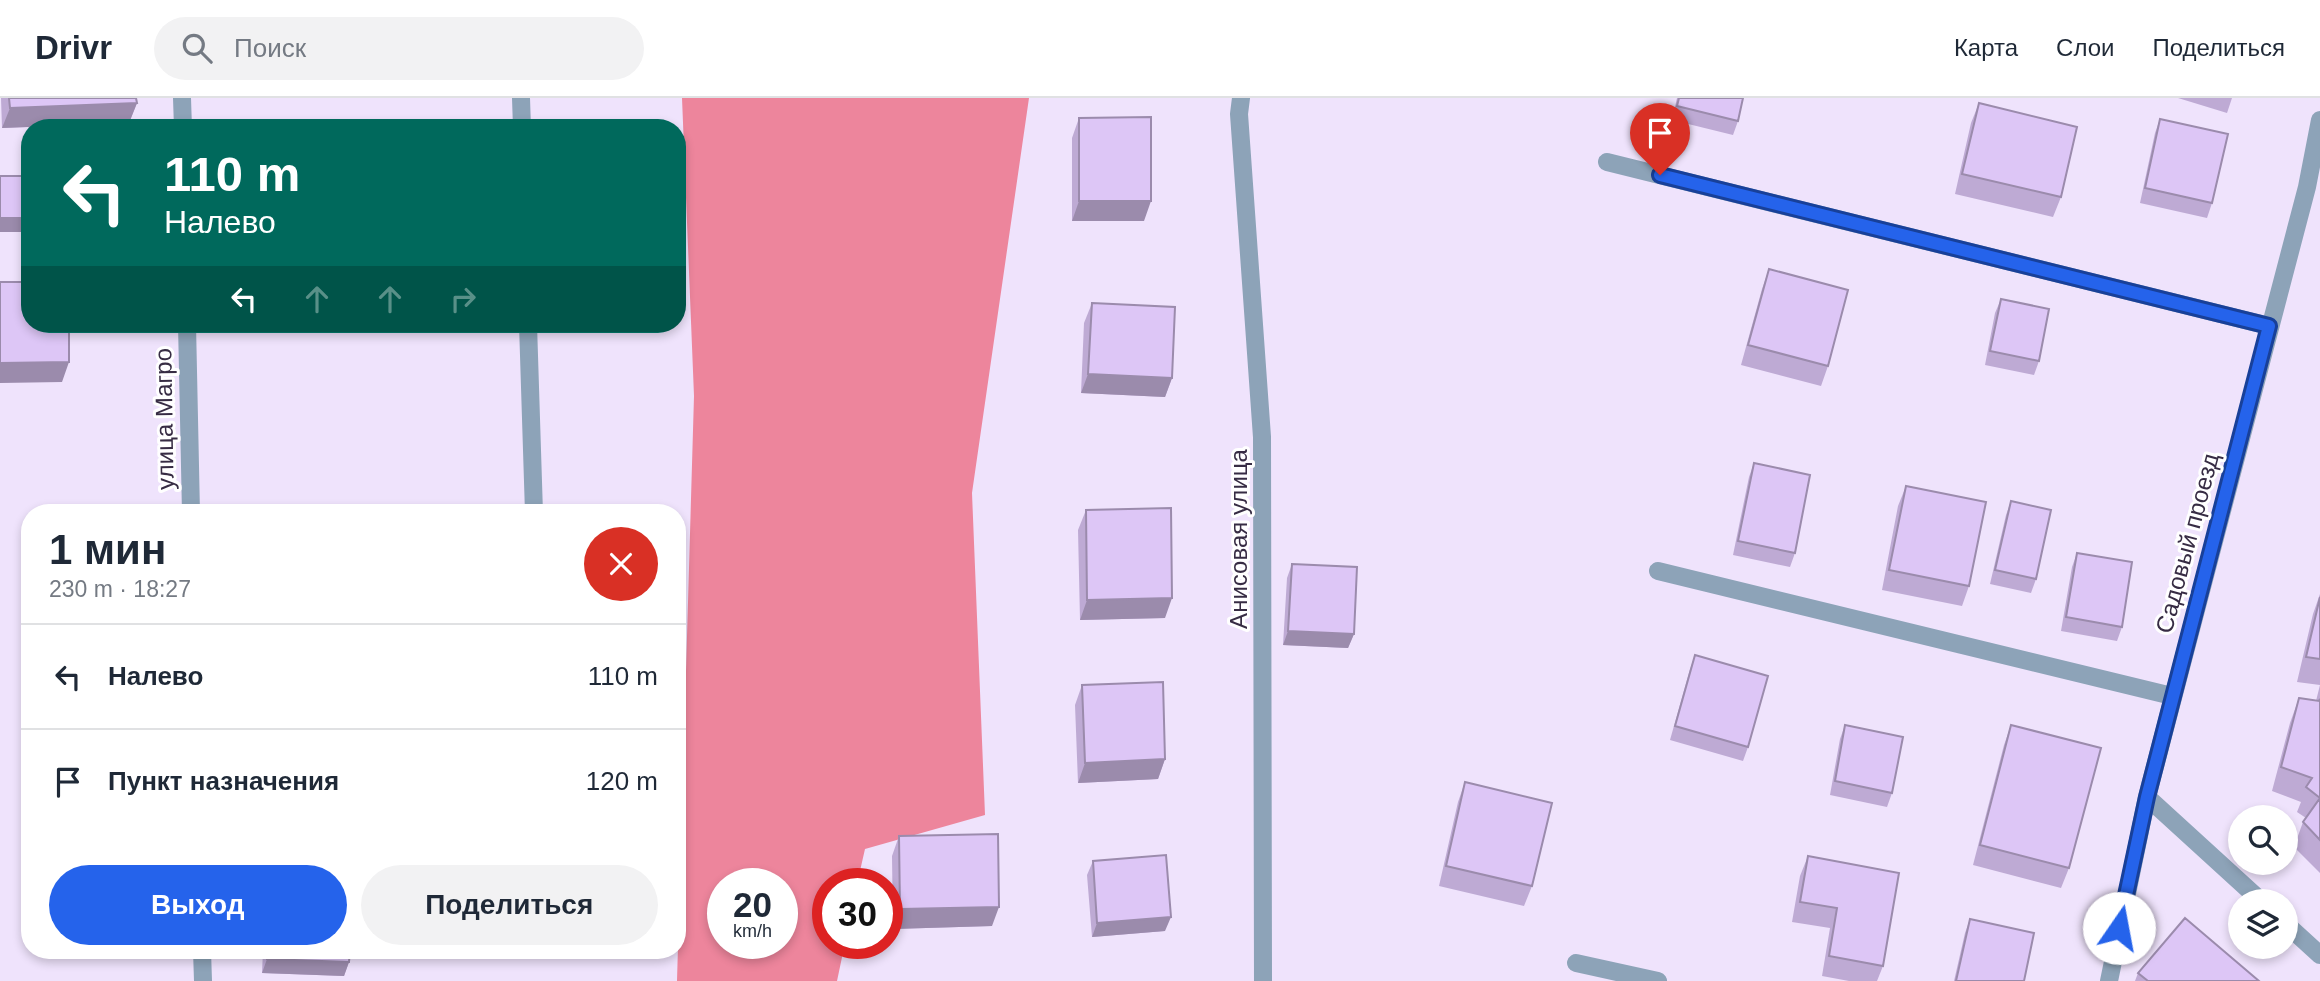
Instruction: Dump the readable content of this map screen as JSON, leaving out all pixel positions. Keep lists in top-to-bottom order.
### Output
{
  "streets": {
    "street": ["улица Магро", "Анисовая улица", "Садовый проезд"]
  },
  "page": {
    "header": "Drivr",
    "search": "Поиск",
    "nav": ["Карта", "Слои", "Поделиться"],
    "turn": ["110 m", "Налево"],
    "heading": ["1 мин", "230 m · 18:27"],
    "list": [
      {
        "name": "Налево",
        "value": "110 m"
      },
      {
        "name": "Пункт назначения",
        "value": "120 m"
      }
    ],
    "buttons": ["Выход", "Поделиться"],
    "speed": "20 km/h",
    "limit": "30"
  }
}
